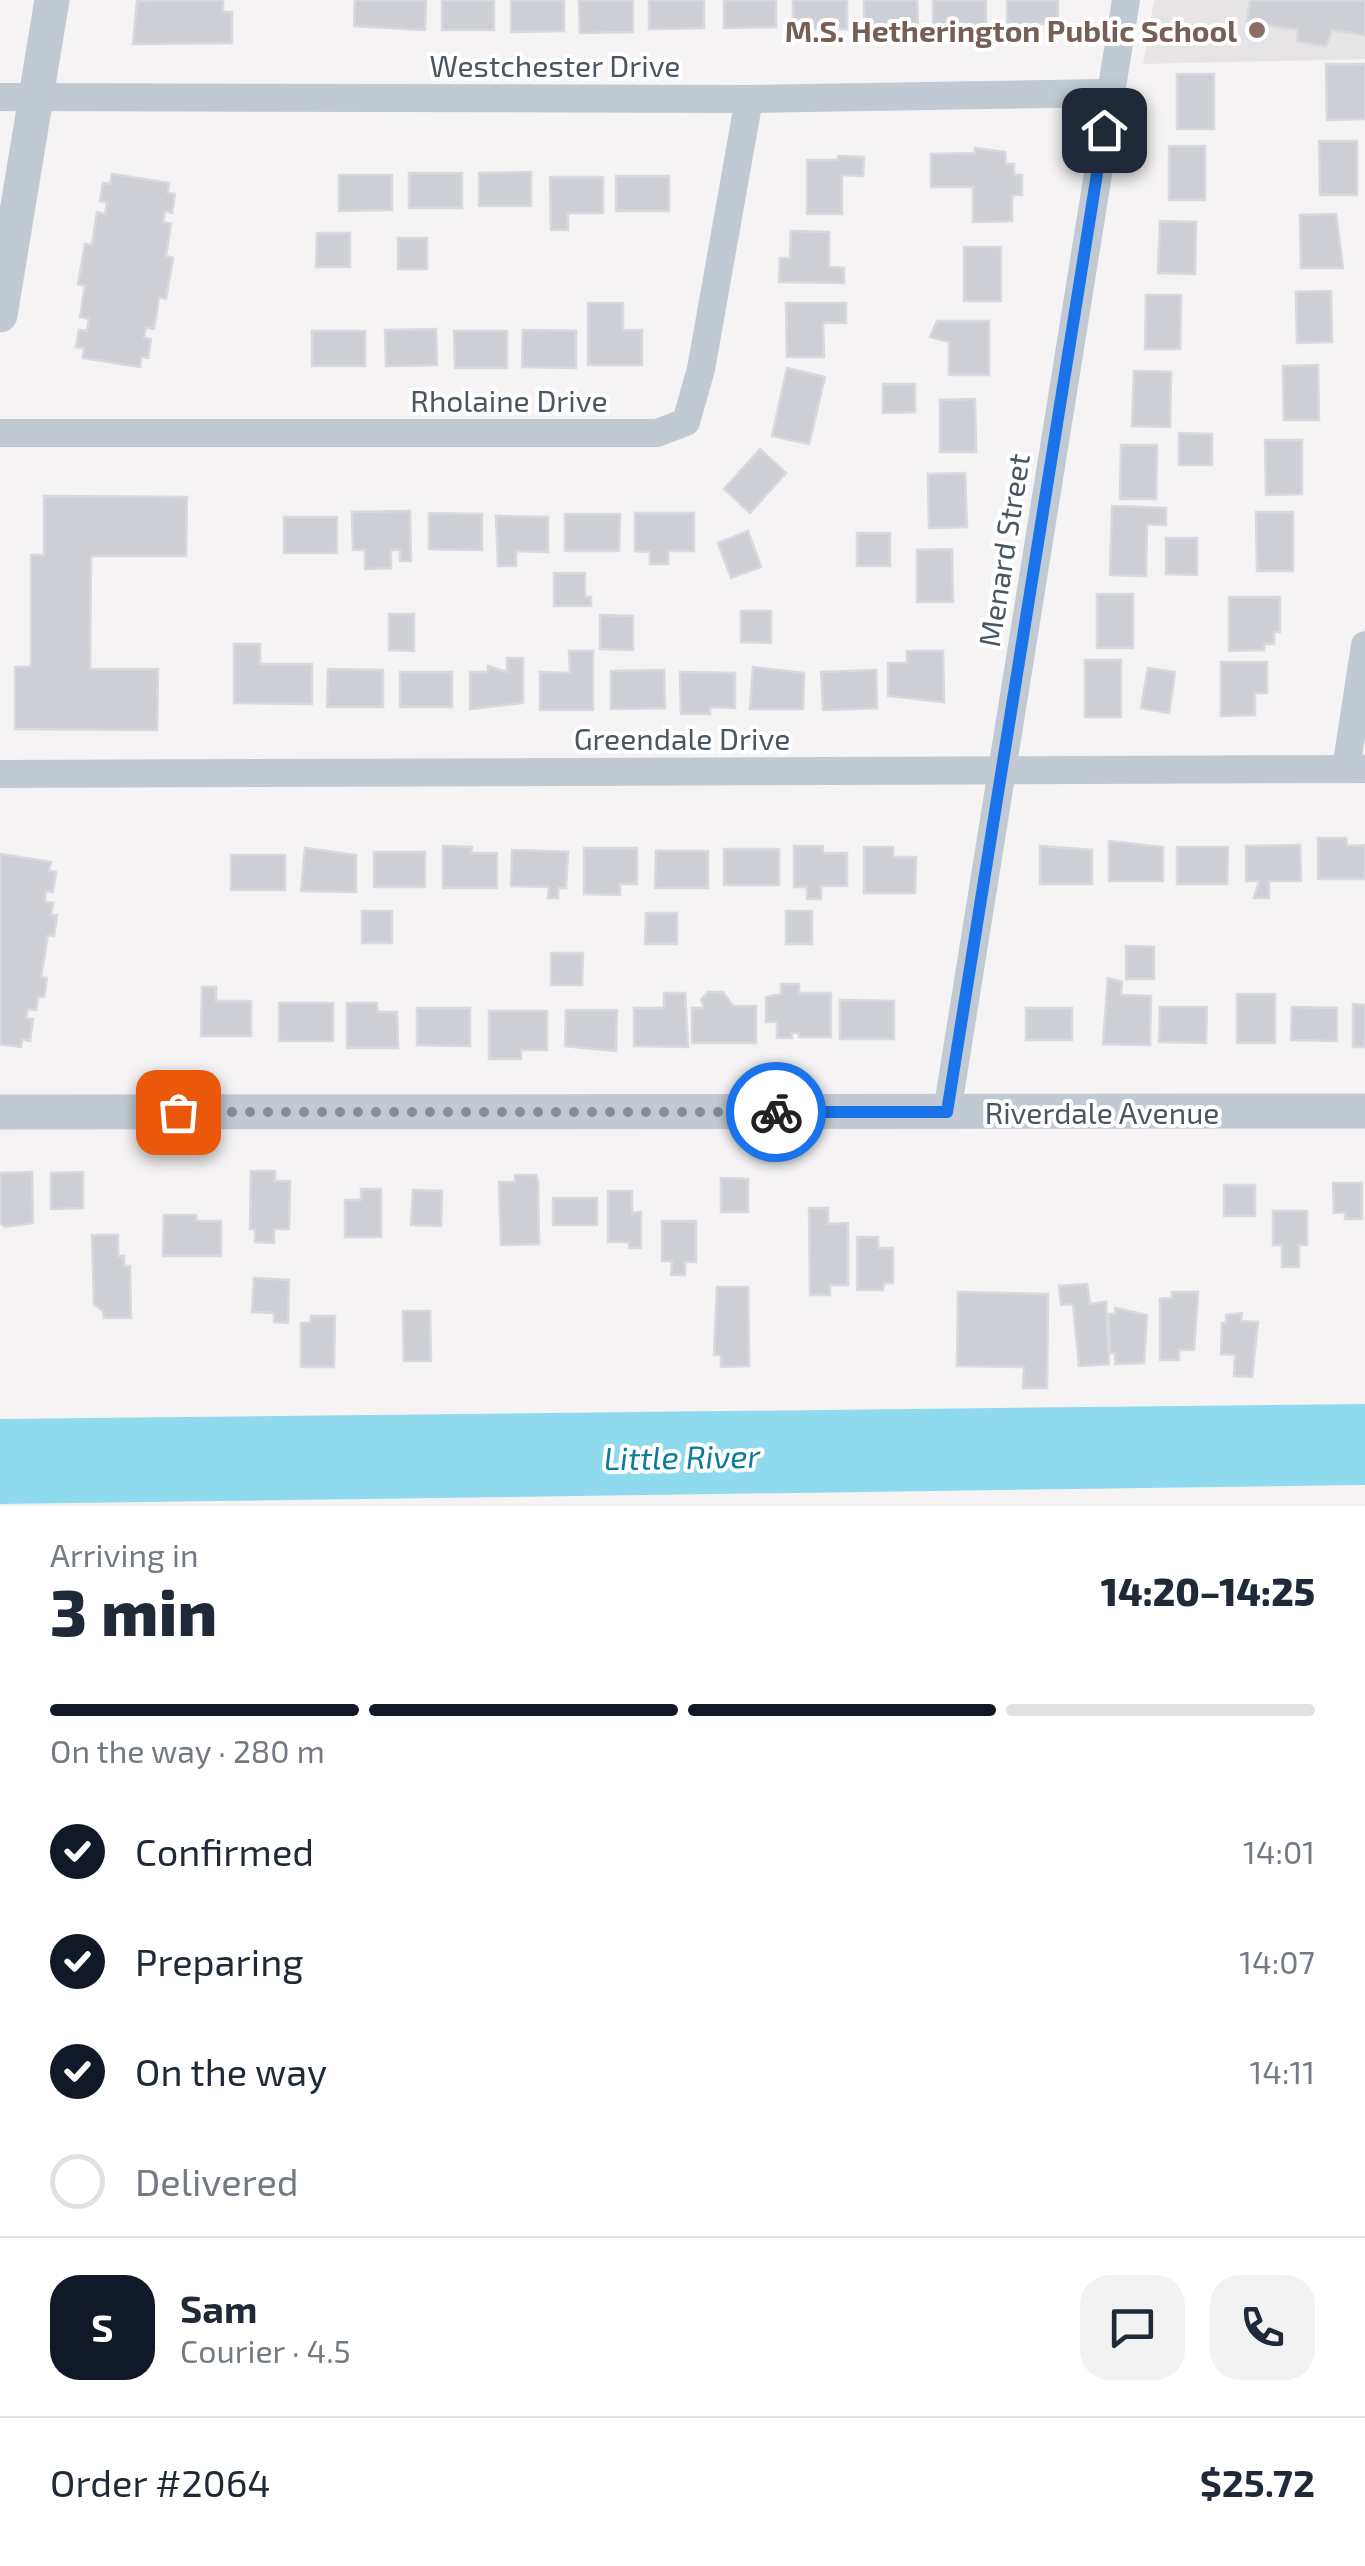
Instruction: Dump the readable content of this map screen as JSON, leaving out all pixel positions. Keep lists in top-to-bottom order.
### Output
{
  "streets": {
    "street": [
      "Westchester Drive",
      "Rholaine Drive",
      "Menard Street",
      "Greendale Drive",
      "Riverdale Avenue"
    ]
  },
  "crossings": [
    ["Westchester Drive", "Rholaine Drive"],
    ["Westchester Drive", "Menard Street"],
    ["Menard Street", "Greendale Drive"],
    ["Menard Street", "Riverdale Avenue"]
  ],
  "water": ["Little River"],
  "places": ["M.S. Hetherington Public School"],
  "page": {
    "heading": ["3 min", "Arriving in", "14:20–14:25"],
    "panel": [
      "Sam",
      "Courier · 4.5",
      "Order #2064",
      "$25.72"
    ],
    "bar": "On the way · 280 m",
    "list": [
      ["Confirmed", "14:01"],
      ["Preparing", "14:07"],
      ["On the way", "14:11"],
      "Delivered"
    ],
    "round": "S"
  }
}
